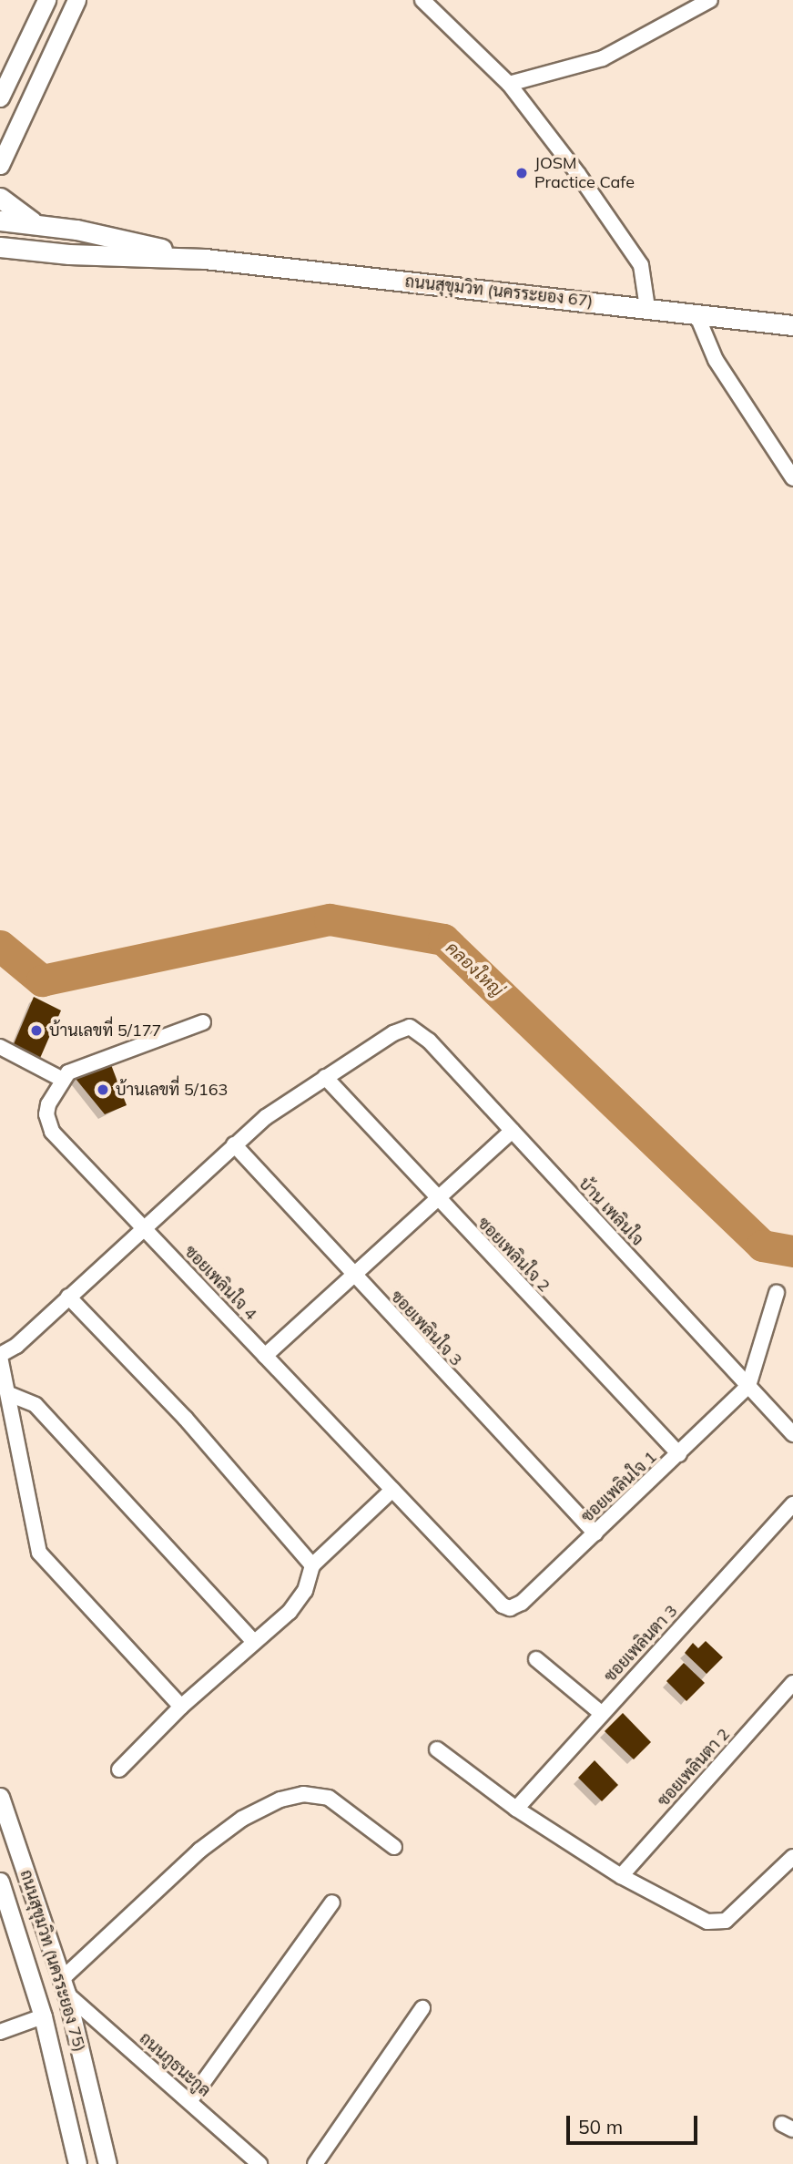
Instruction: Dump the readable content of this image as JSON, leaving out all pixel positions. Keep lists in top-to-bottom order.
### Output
{
  "streets": {
    "main road": ["ถนนสุขุมวิท (นครระยอง 67)"],
    "street": [
      "บ้าน เพลินใจ",
      "ซอยเพลินใจ 2",
      "ซอยเพลินใจ 4",
      "ซอยเพลินใจ 3",
      "ซอยเพลินใจ 1",
      "ซอยเพลินตา 3",
      "ซอยเพลินตา 2",
      "ถนนสุขุมวิท (นครระยอง 75)",
      "ถนนภูธนะกูล"
    ]
  },
  "crossings": [
    ["บ้าน เพลินใจ", "ซอยเพลินใจ 2"],
    ["บ้าน เพลินใจ", "ซอยเพลินใจ 1"],
    ["ซอยเพลินใจ 2", "ซอยเพลินใจ 1"],
    ["ซอยเพลินใจ 4", "ซอยเพลินใจ 1"],
    ["ซอยเพลินใจ 3", "ซอยเพลินใจ 1"],
    ["ถนนสุขุมวิท (นครระยอง 75)", "ถนนภูธนะกูล"]
  ],
  "water": ["คลองใหญ่"],
  "places": ["JOSM Practice Cafe", "บ้านเลขที่ 5/177", "บ้านเลขที่ 5/163"],
  "scale_bar": "50 m"
}
